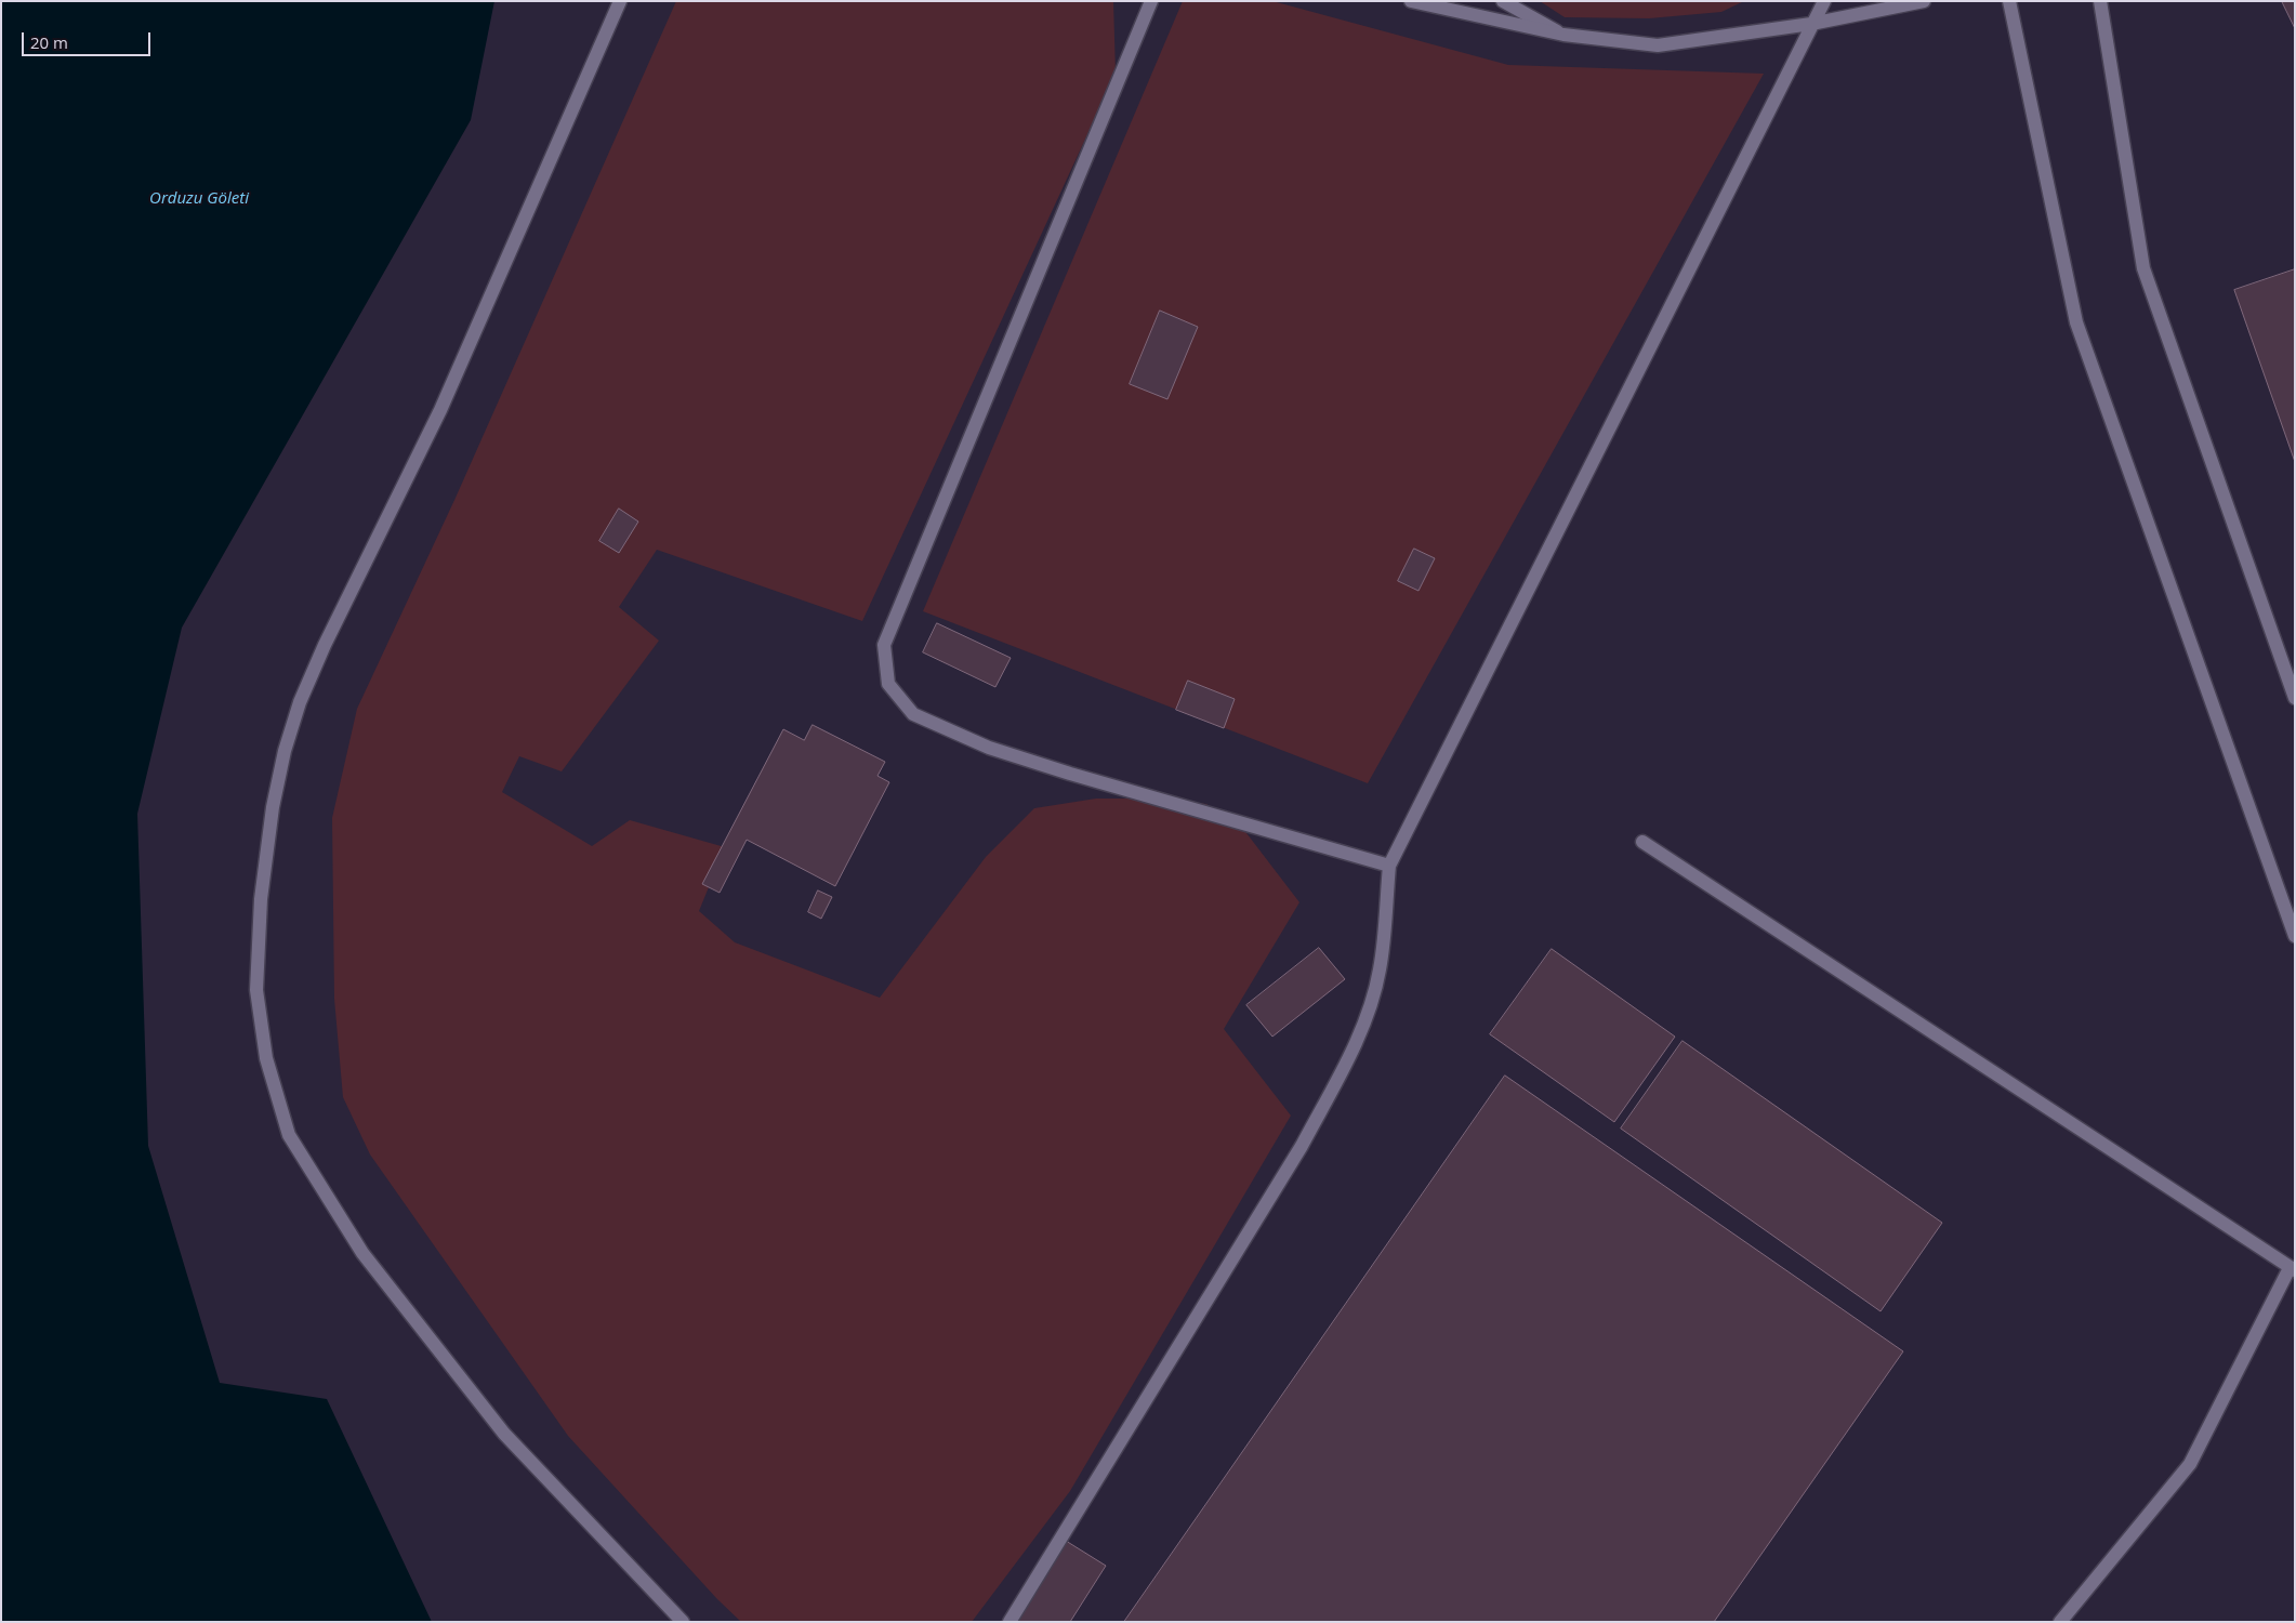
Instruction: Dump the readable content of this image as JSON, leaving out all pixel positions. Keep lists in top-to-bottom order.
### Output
{
  "water": ["Orduzu Göleti"],
  "scale_bar": "20 m"
}
